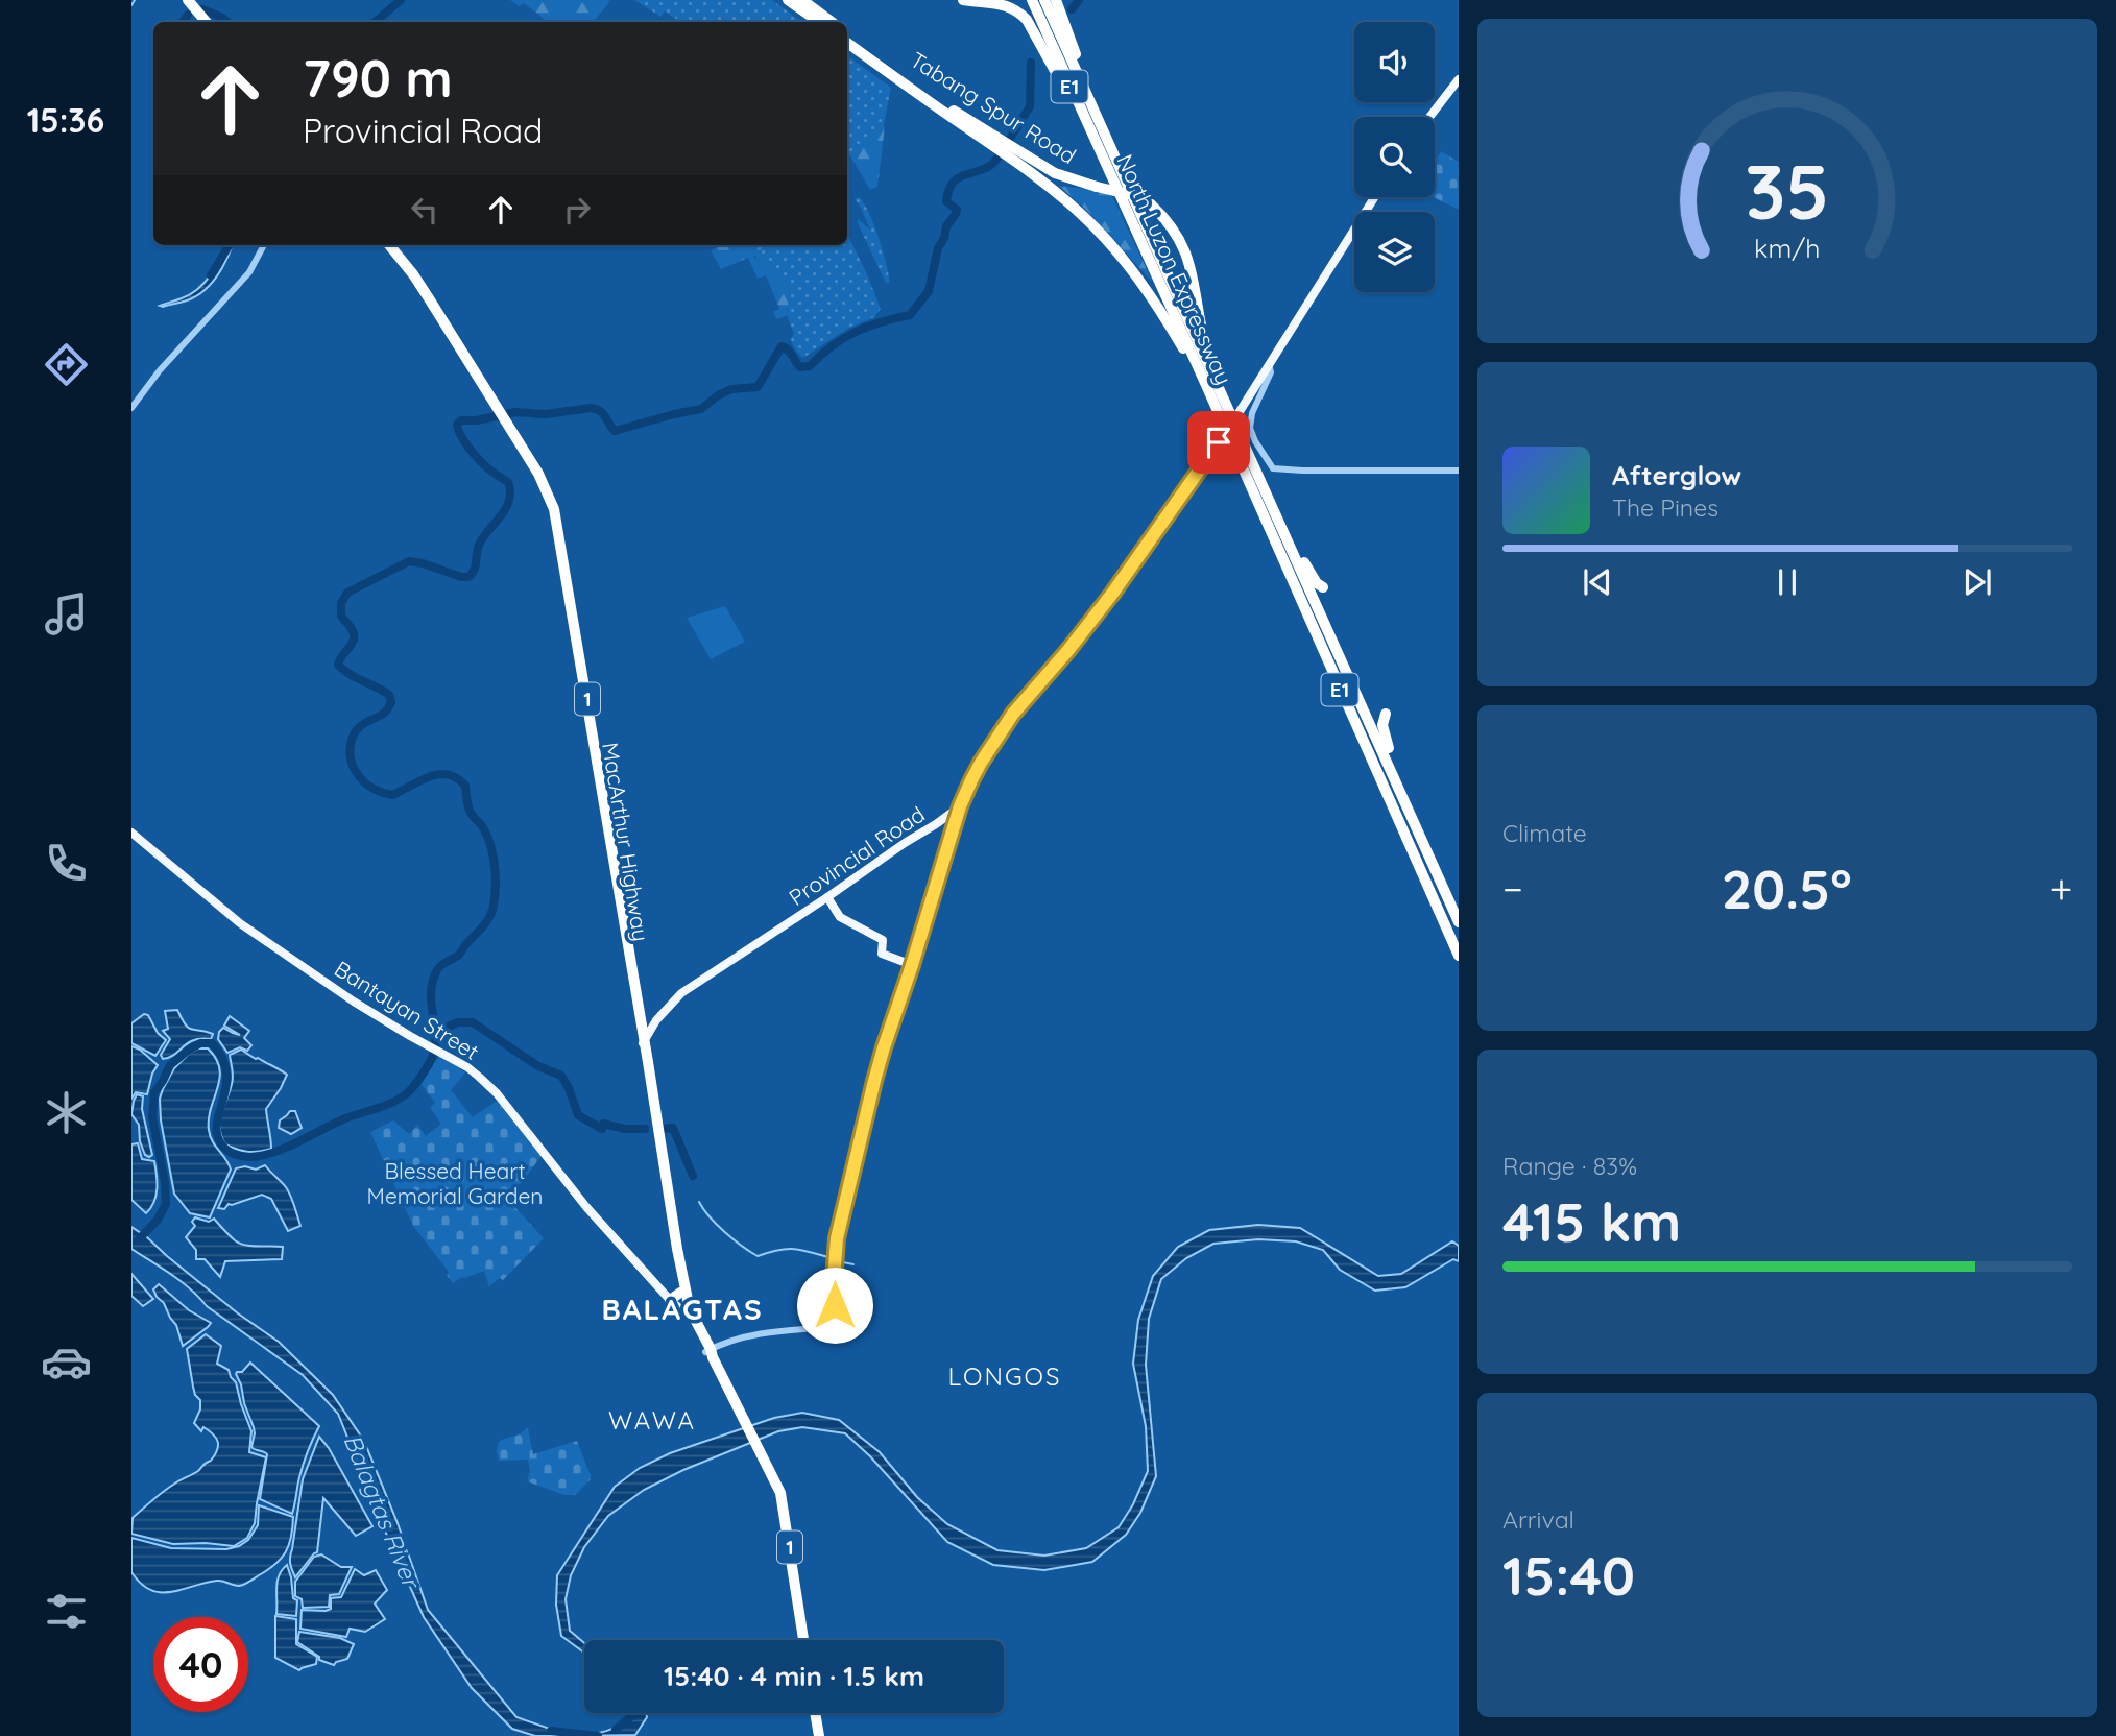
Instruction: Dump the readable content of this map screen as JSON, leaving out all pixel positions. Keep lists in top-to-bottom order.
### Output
{
  "streets": {
    "highway": [
      "E1",
      "Tabang Spur Road",
      "North Luzon Expressway",
      "1",
      "MacArthur Highway"
    ],
    "main road": ["Provincial Road", "Bantayan Street"]
  },
  "crossings": [
    ["Tabang Spur Road", "North Luzon Expressway"],
    ["MacArthur Highway", "Provincial Road"],
    ["MacArthur Highway", "Bantayan Street"]
  ],
  "districts": ["BALAGTAS", "LONGOS", "WAWA"],
  "water": ["Balagtas River"],
  "parks": ["Blessed Heart Memorial Garden"],
  "page": {
    "tabs": "15:36",
    "turn": ["790 m", "Provincial Road"],
    "song": ["Afterglow", "The Pines"],
    "tile": [
      "Climate",
      ["Range · 83%", "415 km"],
      ["Arrival", "15:40"]
    ],
    "heat": ["−", "20.5°", "+"],
    "limit": "40",
    "trip": "15:40 · 4 min · 1.5 km",
    "gauge": ["35", "km/h"]
  }
}
